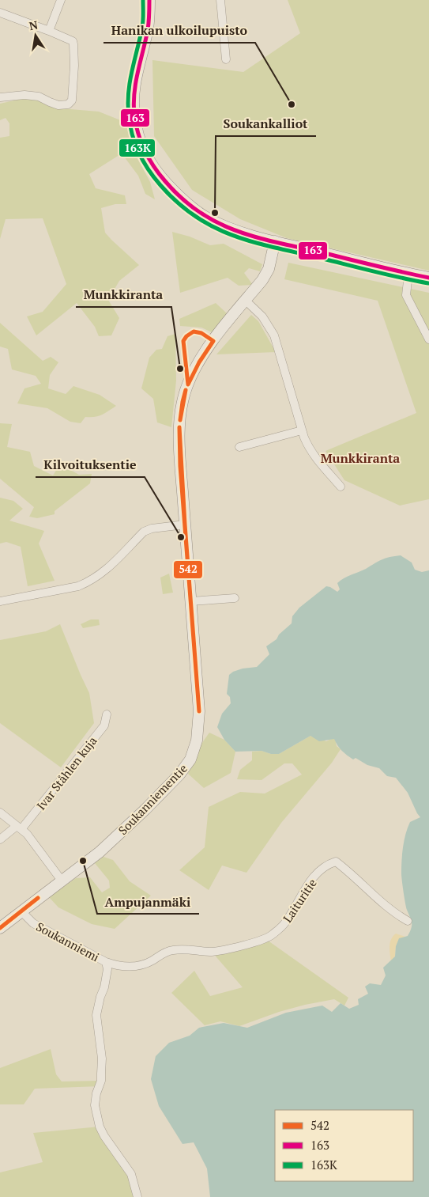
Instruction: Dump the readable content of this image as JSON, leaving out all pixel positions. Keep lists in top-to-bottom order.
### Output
{
  "streets": {
    "street": [
      "Ivar Ståhlen kuja",
      "Soukanniementie",
      "Laituritie",
      "Soukanniemi"
    ]
  },
  "crossings": [
    ["Soukanniementie", "Soukanniemi"],
    ["Laituritie", "Soukanniemi"]
  ],
  "districts": ["Munkkiranta"],
  "places": [
    "Hanikan ulkoilupuisto",
    "Soukankalliot",
    "Munkkiranta",
    "Kilvoituksentie",
    "Ampujanmäki"
  ],
  "lines": ["transit line 163", "transit line 163K", "transit line 542"],
  "legend": ["542", "163", "163K"],
  "north": "top"
}
